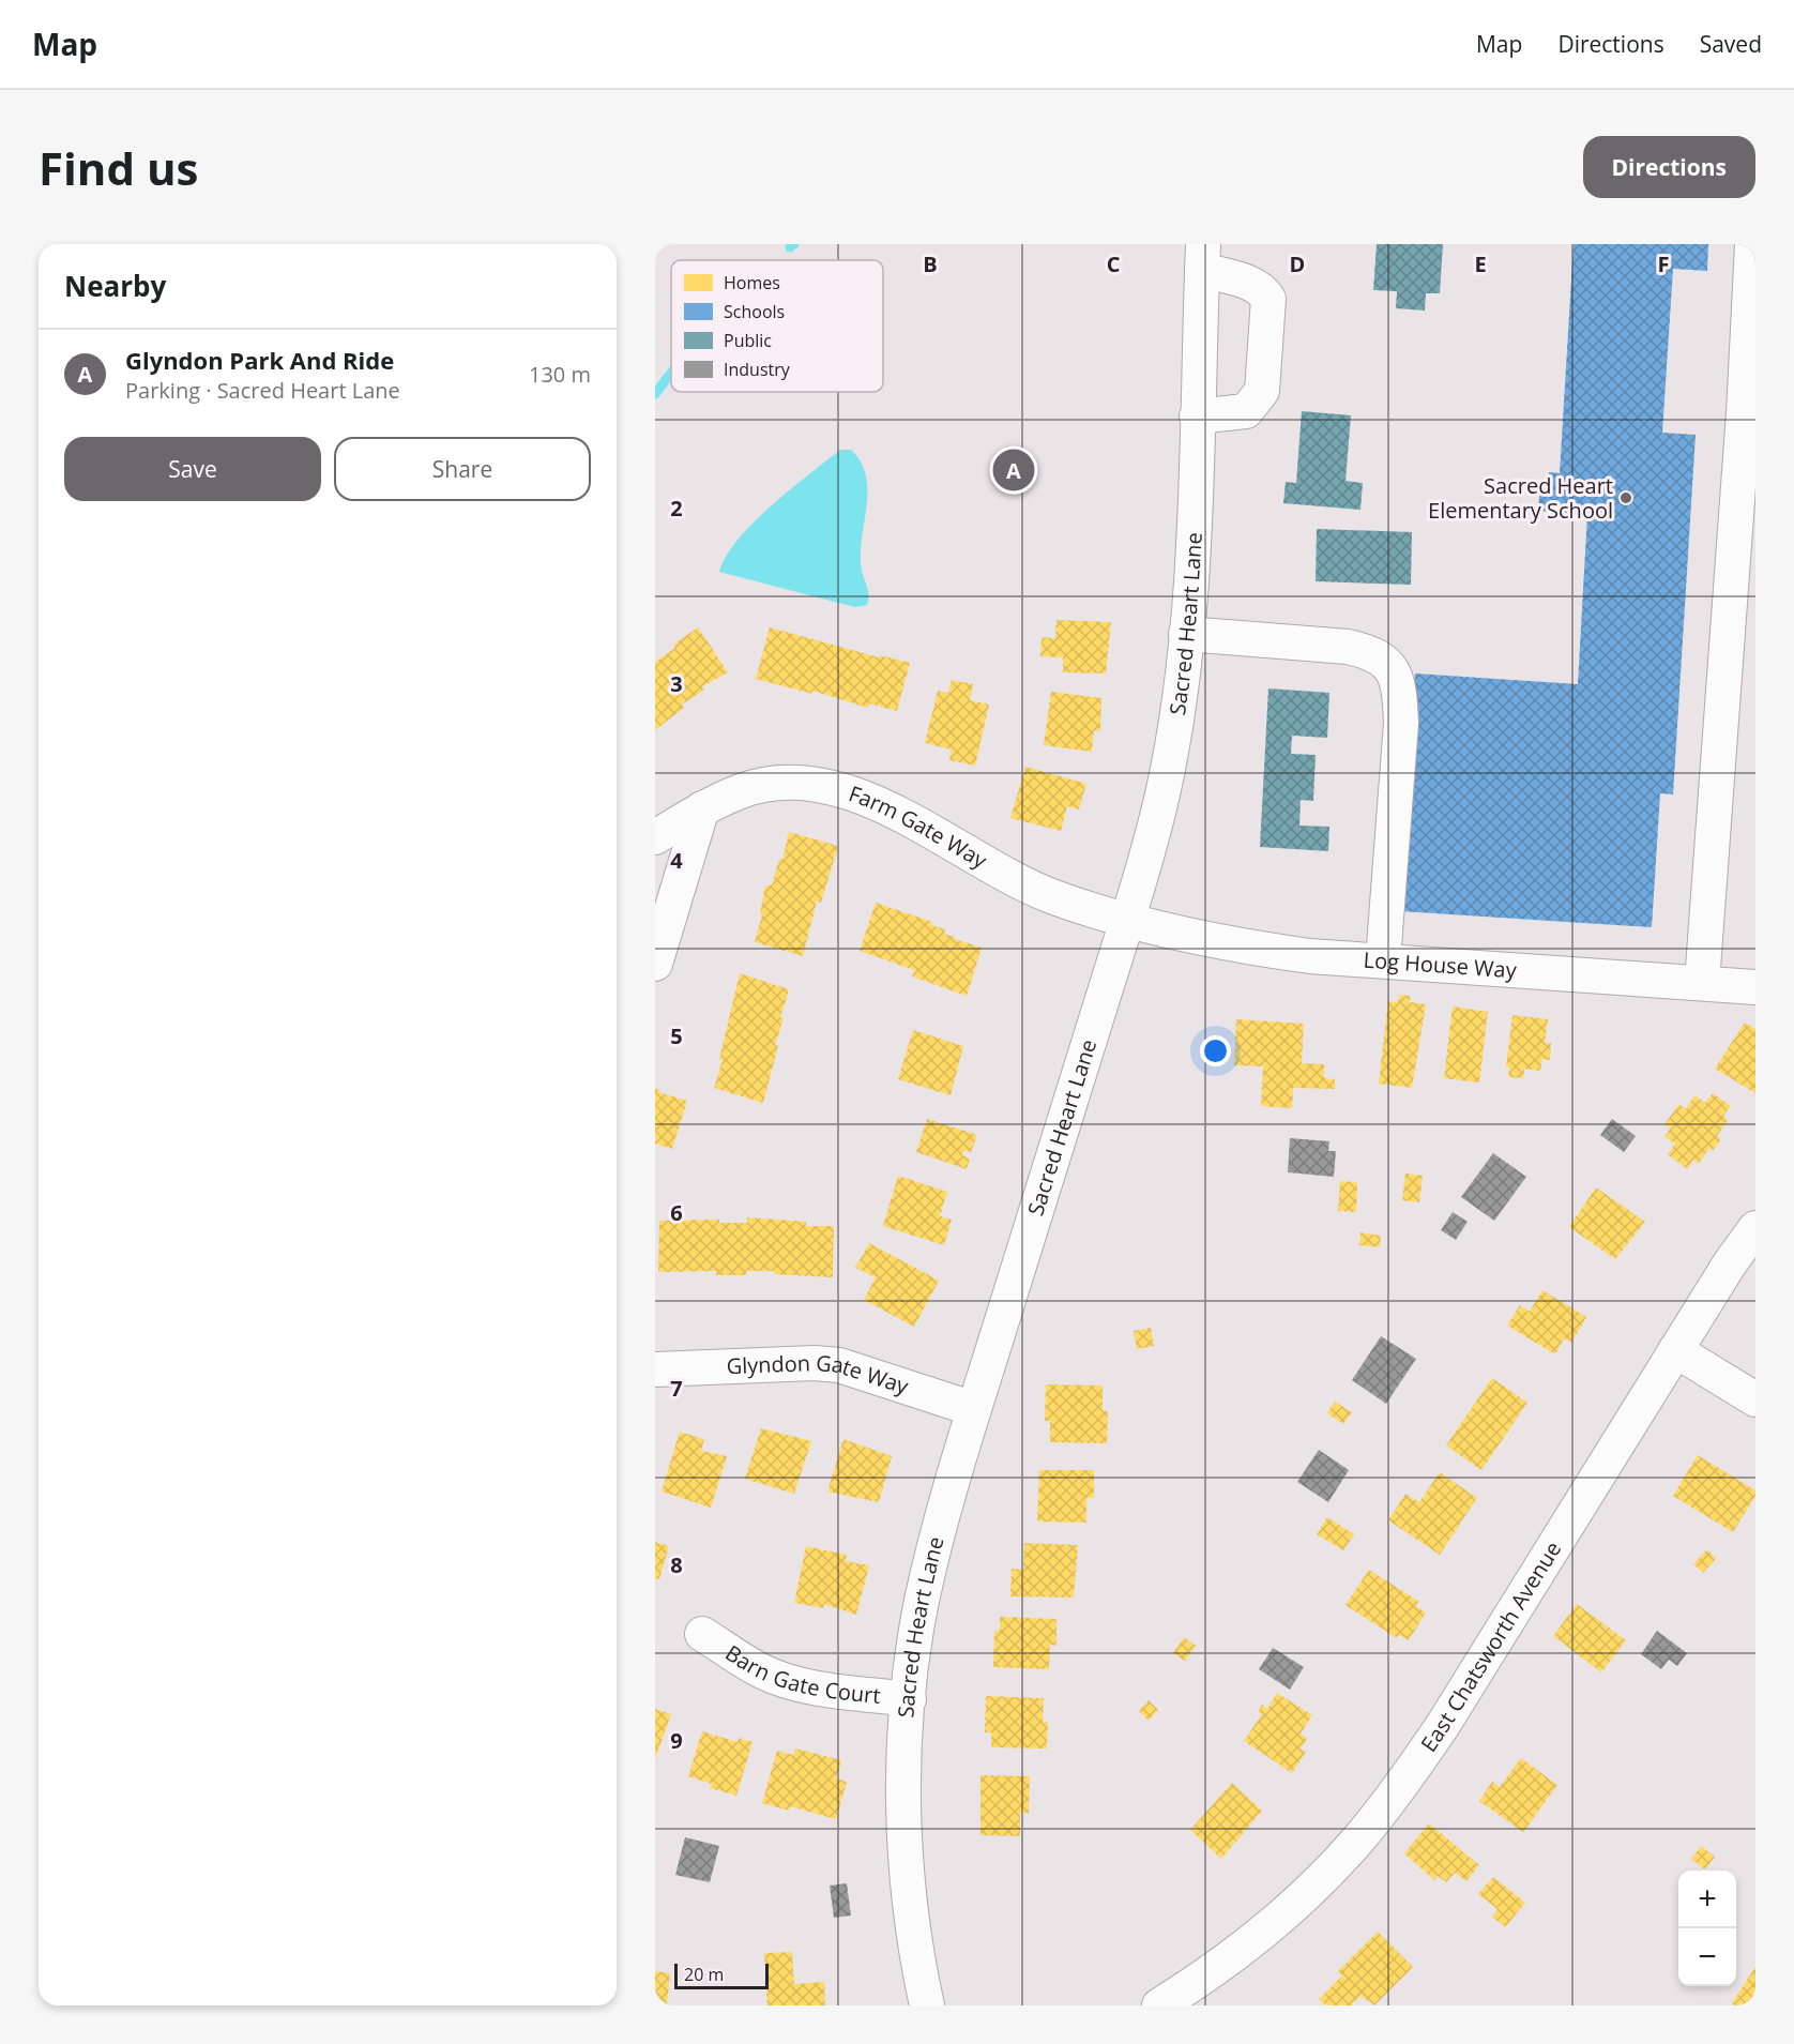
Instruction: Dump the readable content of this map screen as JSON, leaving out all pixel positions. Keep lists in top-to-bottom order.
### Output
{
  "streets": {
    "street": [
      "Sacred Heart Lane",
      "Farm Gate Way",
      "Log House Way",
      "Glyndon Gate Way",
      "East Chatsworth Avenue",
      "Barn Gate Court"
    ]
  },
  "crossings": [
    ["Sacred Heart Lane", "Farm Gate Way"],
    ["Sacred Heart Lane", "Log House Way"],
    ["Sacred Heart Lane", "Glyndon Gate Way"],
    ["Sacred Heart Lane", "Barn Gate Court"],
    ["Farm Gate Way", "Log House Way"]
  ],
  "places": ["Sacred Heart Elementary School"],
  "legend": [
    "Homes",
    "Schools",
    "Public",
    "Industry"
  ],
  "scale_bar": "20 m",
  "page": {
    "header": "Map",
    "nav": ["Map", "Directions", "Saved"],
    "buttons": [
      "Directions",
      ["Save", "Share"]
    ],
    "title": "Find us",
    "heading": "Nearby",
    "list": [
      {
        "mark": "A",
        "name": "Glyndon Park And Ride",
        "note": "Parking · Sacred Heart Lane",
        "value": "130 m"
      }
    ],
    "pins": "A",
    "map_buttons": ["+", "−"],
    "scale": "20 m"
  },
  "grid": {
    "columns": [
      "B",
      "C",
      "D",
      "E",
      "F"
    ],
    "rows": [
      "2",
      "3",
      "4",
      "5",
      "6",
      "7",
      "8",
      "9"
    ]
  }
}
